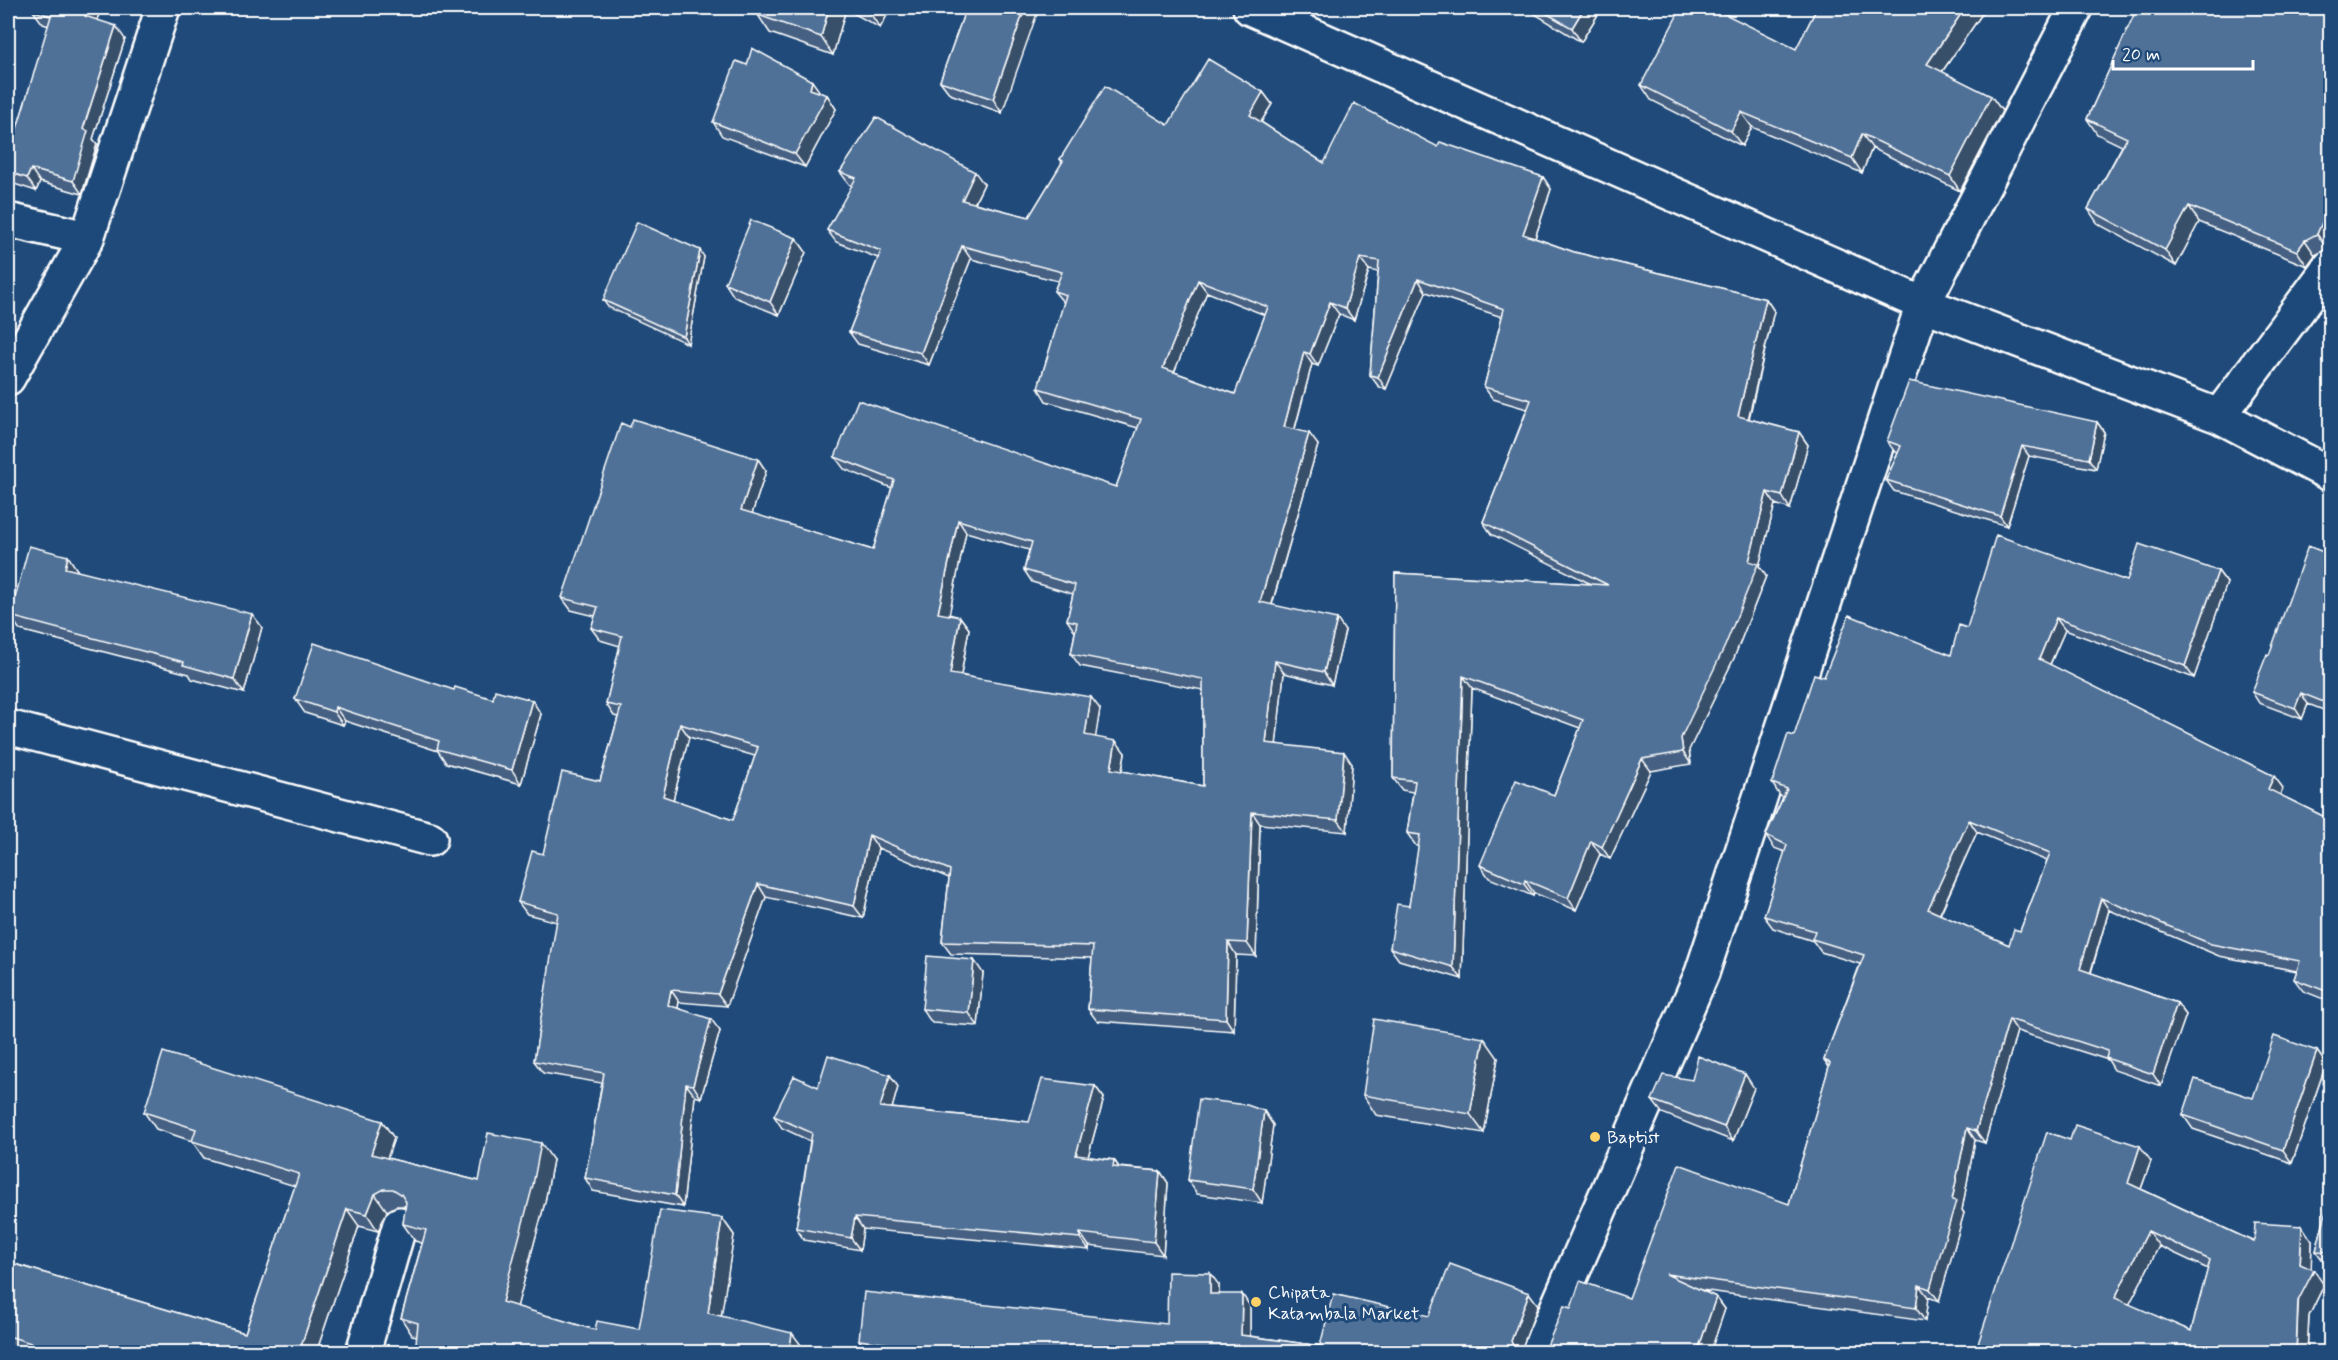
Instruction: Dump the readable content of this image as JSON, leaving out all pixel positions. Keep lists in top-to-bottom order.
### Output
{
  "places": ["Baptist", "Chipata Katambala Market"],
  "scale_bar": "20 m"
}
